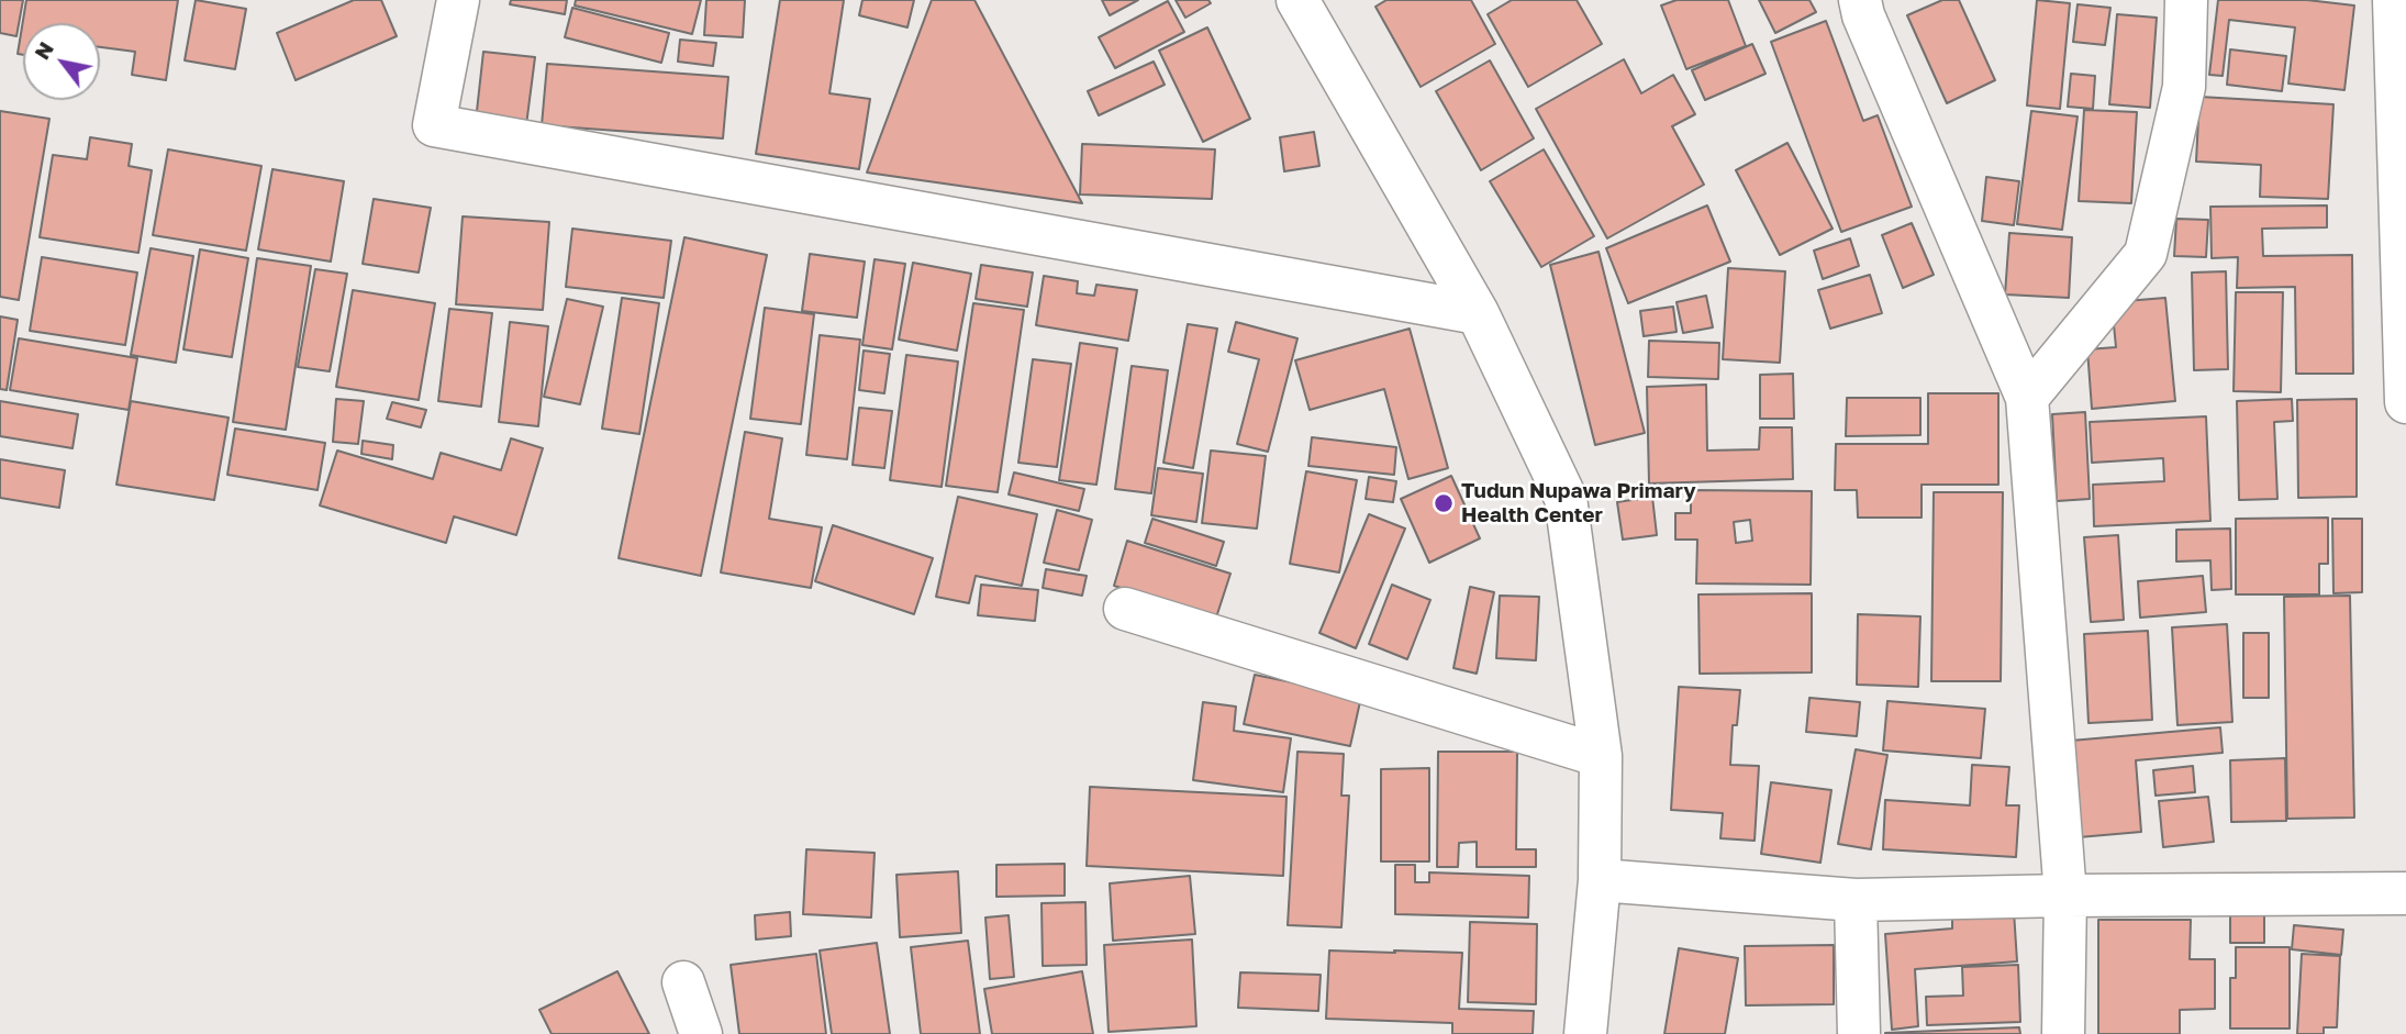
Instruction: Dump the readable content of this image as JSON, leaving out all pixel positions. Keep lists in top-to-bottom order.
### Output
{
  "places": ["Tudun Nupawa Primary Health Center"],
  "north": "top left"
}
